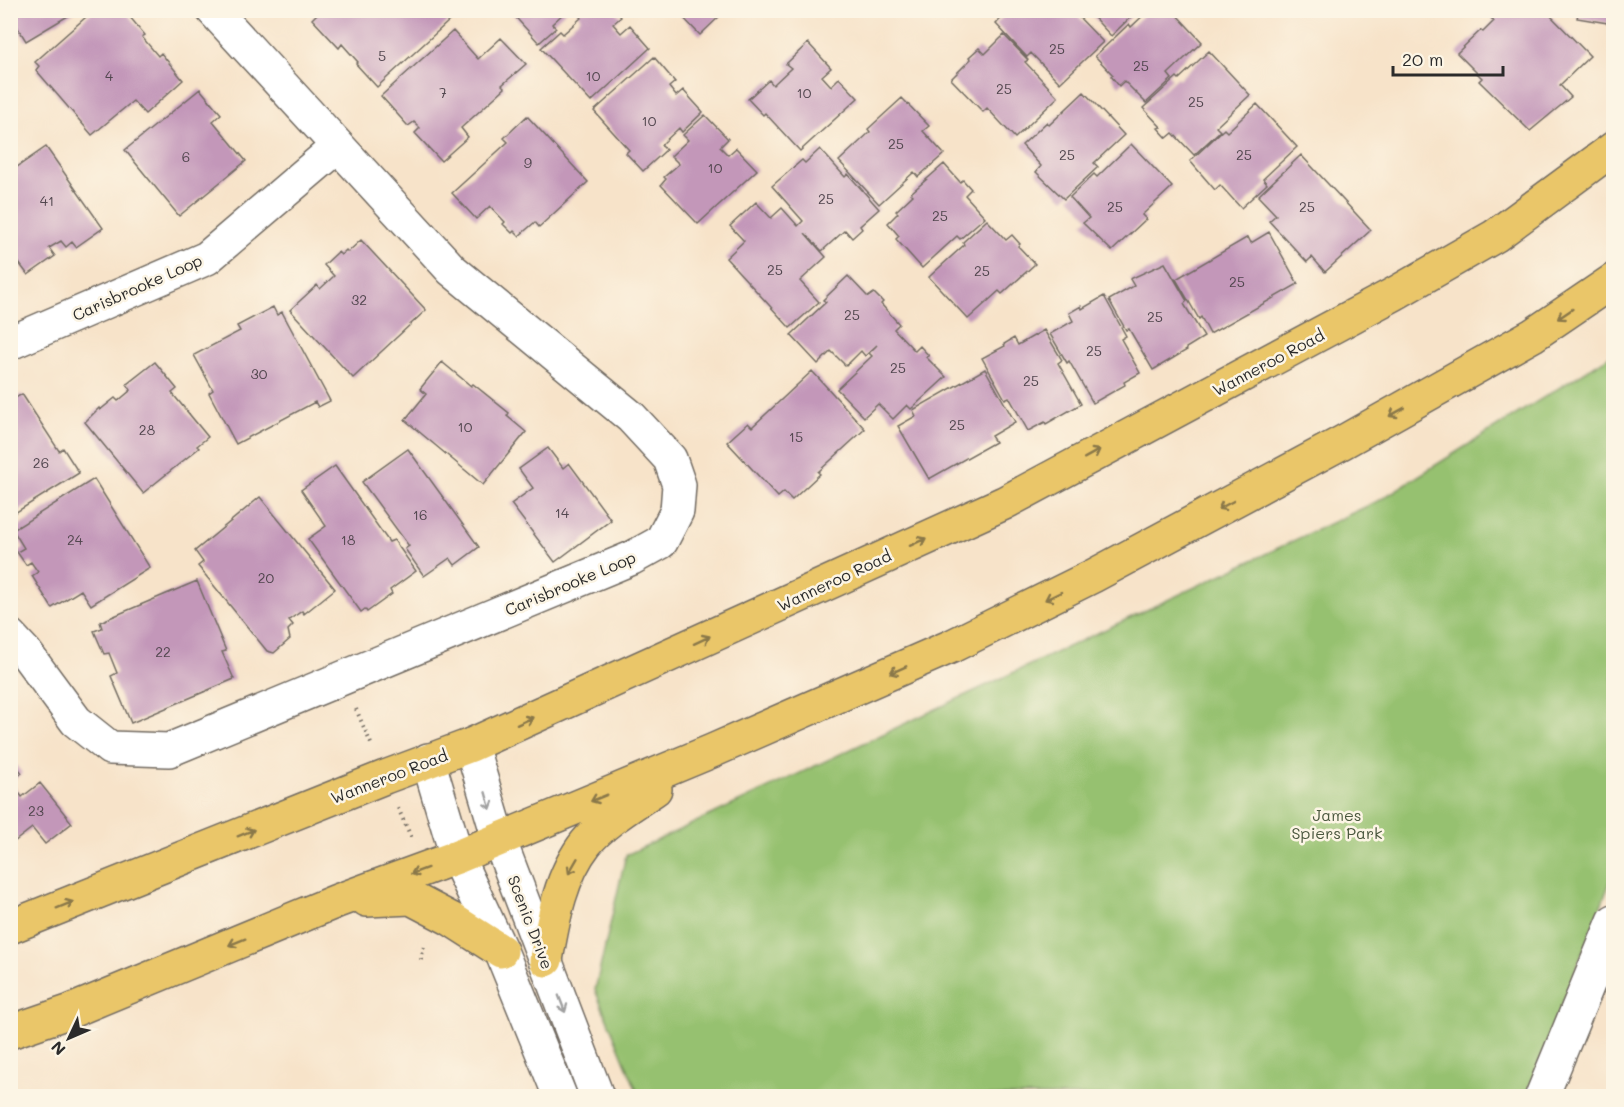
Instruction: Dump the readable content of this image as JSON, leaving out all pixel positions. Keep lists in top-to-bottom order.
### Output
{
  "streets": {
    "highway": ["Wanneroo Road"],
    "street": ["Carisbrooke Loop", "Scenic Drive"]
  },
  "crossings": [
    ["Wanneroo Road", "Scenic Drive"]
  ],
  "parks": ["James Spiers Park"],
  "house_numbers": [
    "25",
    "5",
    "25",
    "4",
    "10",
    "25",
    "7",
    "10",
    "25",
    "10",
    "25",
    "25",
    "25",
    "6",
    "9",
    "10",
    "25",
    "41",
    "25",
    "25",
    "25",
    "25",
    "25",
    "25",
    "32",
    "25",
    "25",
    "25",
    "25",
    "30",
    "25",
    "25",
    "10",
    "28",
    "15",
    "26",
    "14",
    "16",
    "24",
    "18",
    "20",
    "22",
    "23"
  ],
  "scale_bar": "20 m",
  "north": "bottom left"
}
